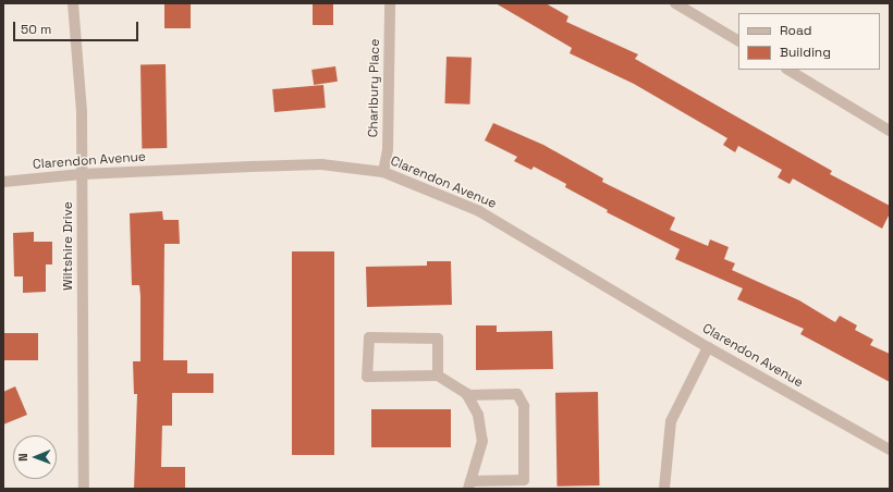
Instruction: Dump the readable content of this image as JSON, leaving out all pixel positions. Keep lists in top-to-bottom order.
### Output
{
  "streets": {
    "street": ["Charlbury Place", "Clarendon Avenue", "Wiltshire Drive"]
  },
  "crossings": [
    ["Charlbury Place", "Clarendon Avenue"],
    ["Clarendon Avenue", "Wiltshire Drive"]
  ],
  "legend": ["Road", "Building"],
  "scale_bar": "50 m",
  "north": "left"
}
